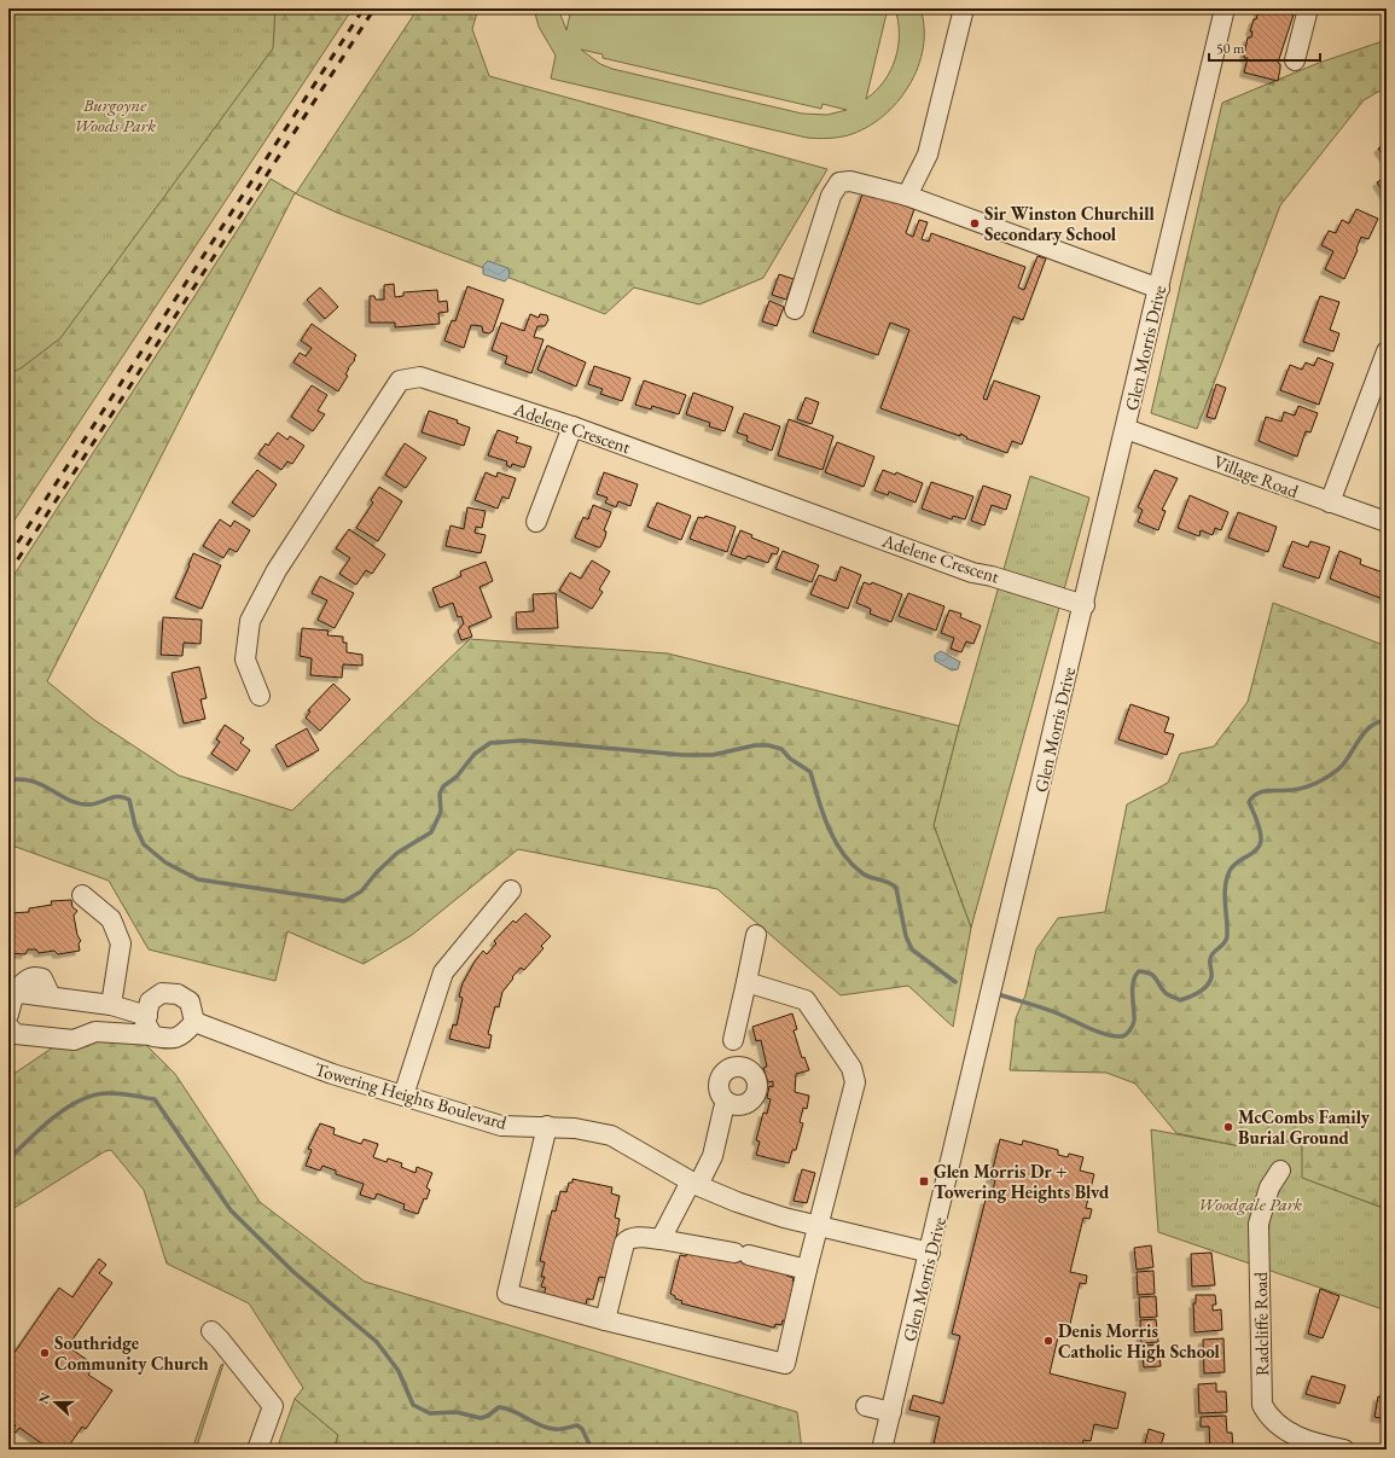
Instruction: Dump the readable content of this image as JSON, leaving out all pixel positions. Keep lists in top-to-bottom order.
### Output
{
  "streets": {
    "street": [
      "Glen Morris Drive",
      "Adelene Crescent",
      "Village Road",
      "Towering Heights Boulevard",
      "Radcliffe Road"
    ]
  },
  "crossings": [
    ["Glen Morris Drive", "Adelene Crescent"],
    ["Glen Morris Drive", "Village Road"],
    ["Glen Morris Drive", "Towering Heights Boulevard"]
  ],
  "parks": ["Burgoyne Woods Park", "Woodgale Park"],
  "places": {
    "other": [
      "Sir Winston Churchill Secondary School",
      "McCombs Family Burial Ground",
      "Denis Morris Catholic High School",
      "Southridge Community Church"
    ],
    "transit": ["Glen Morris Dr + Towering Heights Blvd"]
  },
  "scale_bar": "50 m",
  "north": "left"
}
